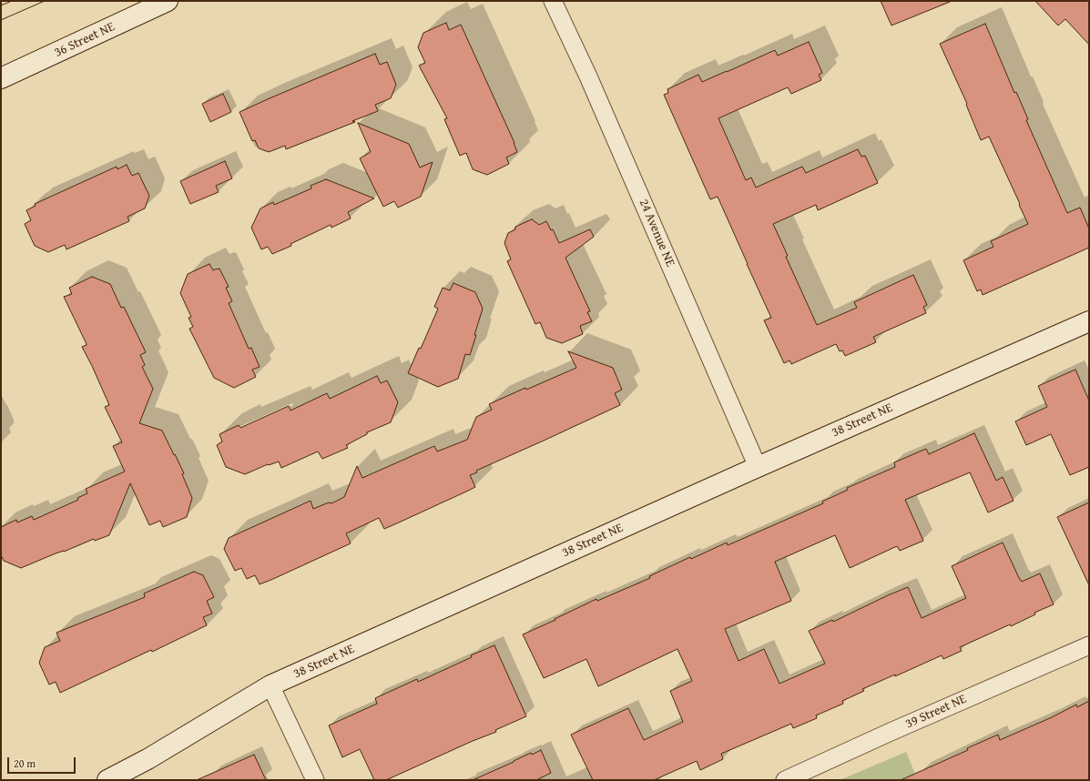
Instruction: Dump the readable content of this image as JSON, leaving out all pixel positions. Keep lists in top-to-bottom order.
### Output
{
  "streets": {
    "street": [
      "36 Street NE",
      "24 Avenue NE",
      "38 Street NE",
      "39 Street NE"
    ]
  },
  "crossings": [
    ["24 Avenue NE", "38 Street NE"]
  ],
  "scale_bar": "20 m"
}
